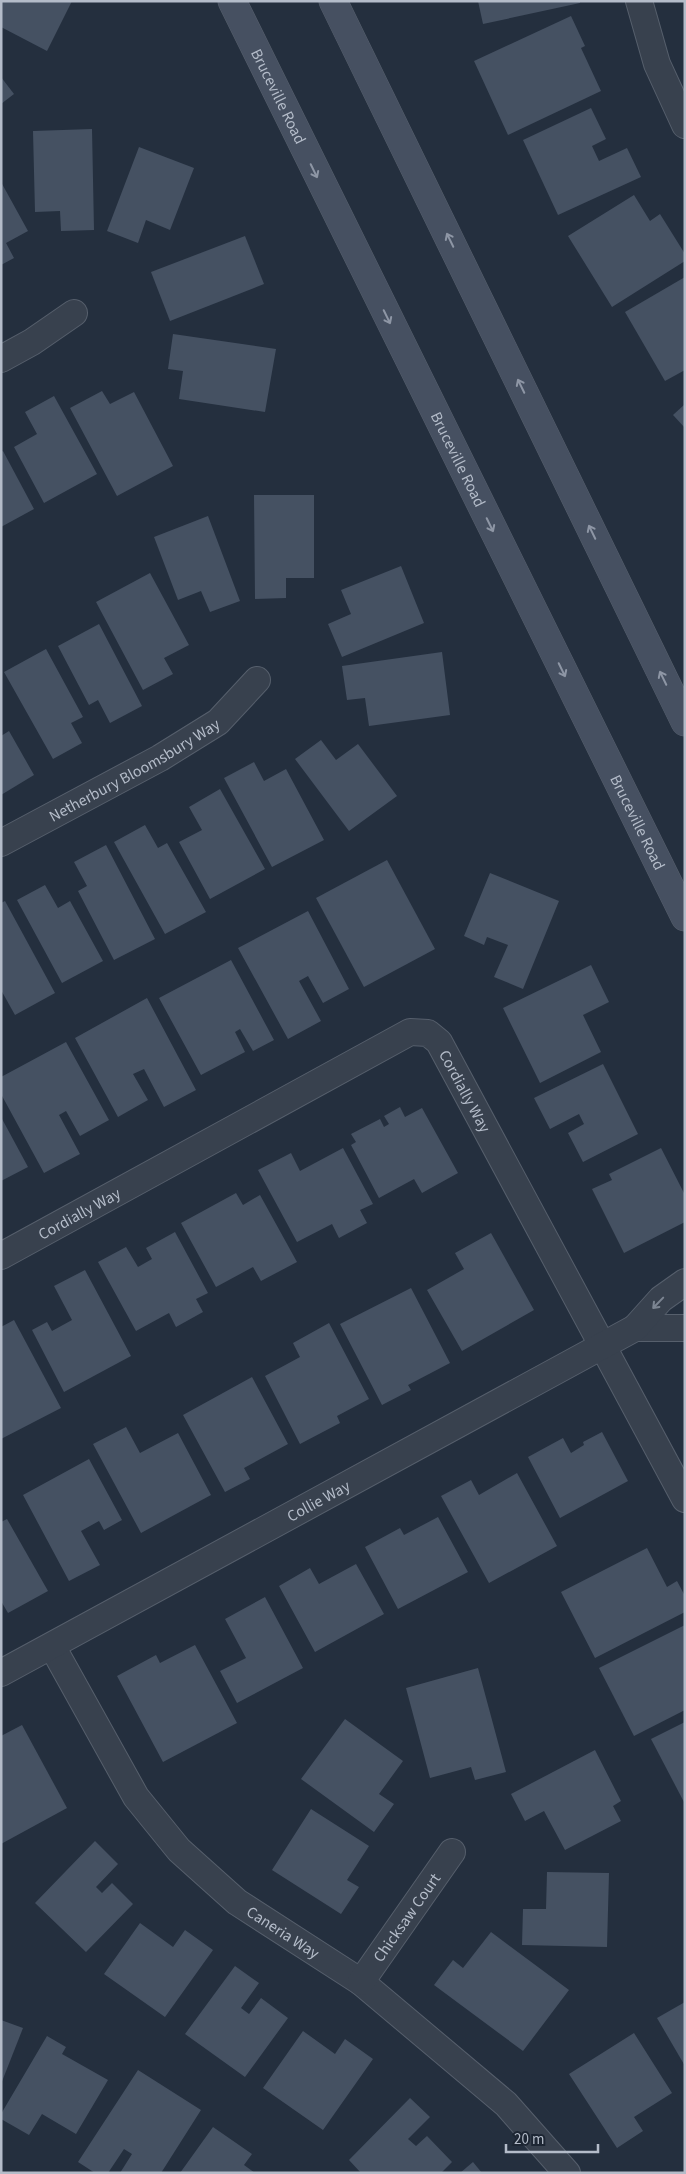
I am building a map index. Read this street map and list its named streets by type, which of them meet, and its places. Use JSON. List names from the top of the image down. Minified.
{"streets":{"main road":["Bruceville Road"],"street":["Netherbury Bloomsbury Way","Cordially Way","Collie Way","Chicksaw Court","Caneria Way"]},"crossings":[["Cordially Way","Collie Way"],["Collie Way","Caneria Way"],["Chicksaw Court","Caneria Way"]],"scale_bar":"20 m"}
